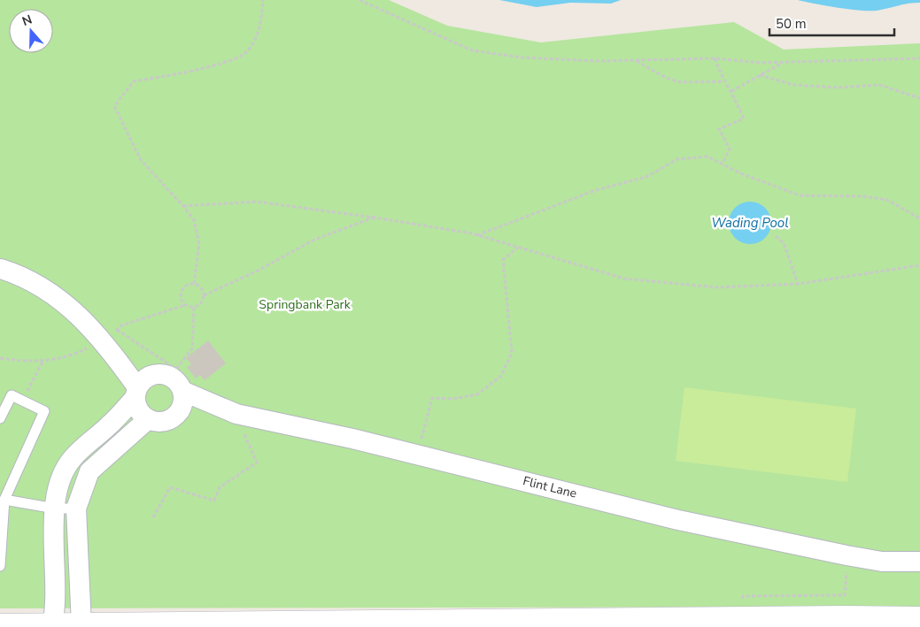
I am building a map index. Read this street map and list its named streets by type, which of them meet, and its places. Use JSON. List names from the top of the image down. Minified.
{"streets":{"street":["Flint Lane"]},"water":["Wading Pool"],"parks":["Springbank Park"],"scale_bar":"50 m","north":"top"}
